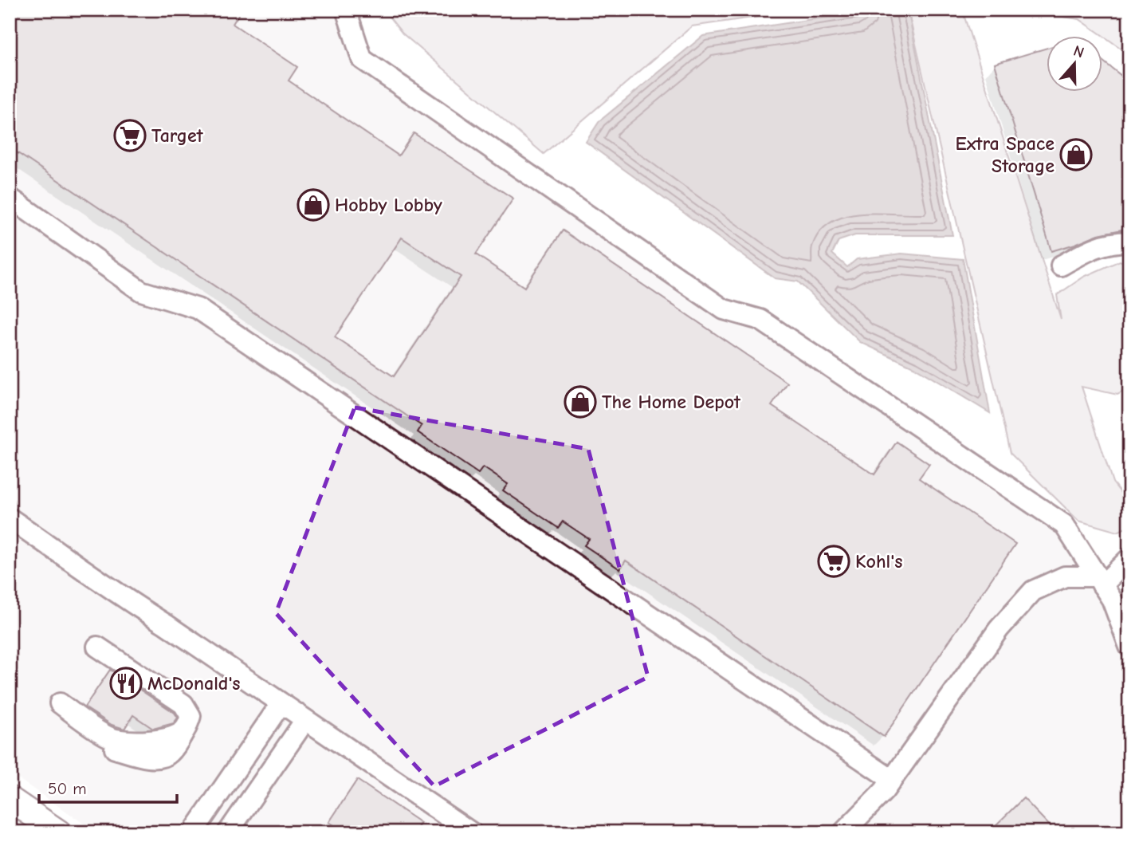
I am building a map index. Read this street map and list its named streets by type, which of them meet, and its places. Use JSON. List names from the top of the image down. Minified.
{"places":{"supermarket":["Target","Kohl's"],"shop":["Extra Space Storage","Hobby Lobby","The Home Depot"],"restaurant":["McDonald's"]},"scale_bar":"50 m","north":"top"}
